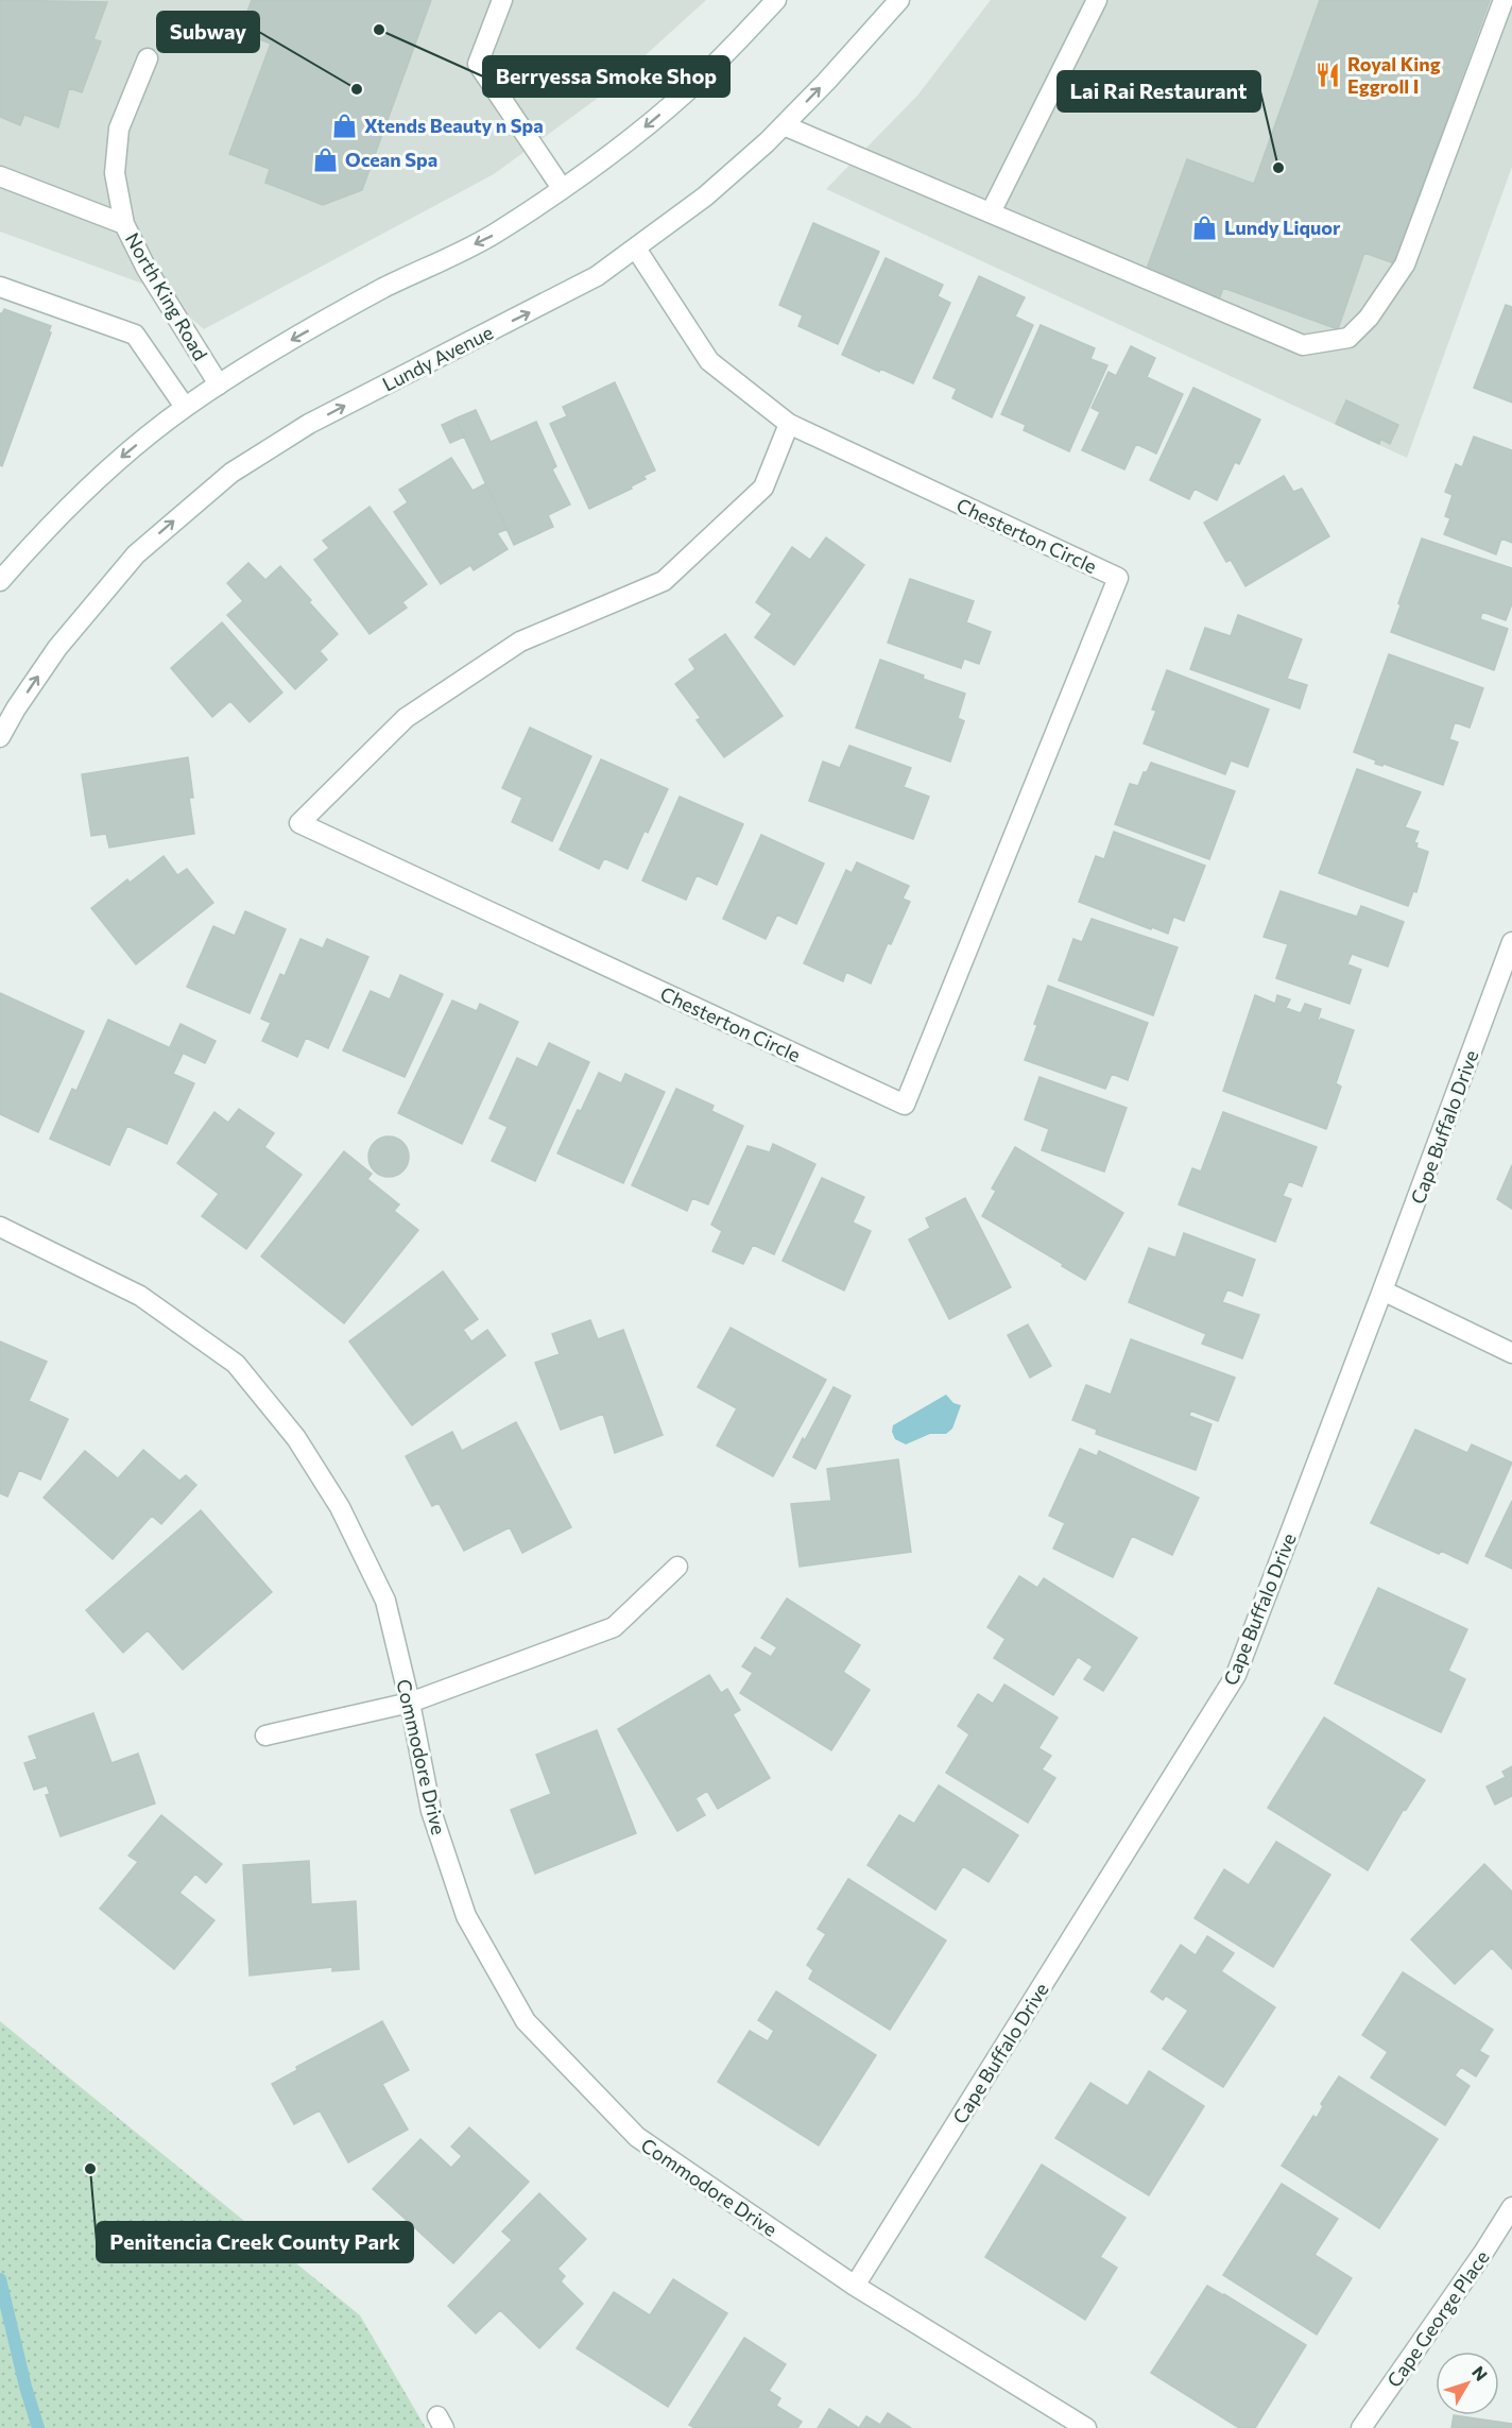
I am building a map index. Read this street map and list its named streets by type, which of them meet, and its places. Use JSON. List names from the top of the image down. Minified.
{"streets":{"street":["North King Road","Lundy Avenue","Chesterton Circle","Cape Buffalo Drive","Commodore Drive","Cape George Place"]},"crossings":[["Lundy Avenue","Chesterton Circle"],["Cape Buffalo Drive","Commodore Drive"]],"places":{"other":["Berryessa Smoke Shop","Subway","Lai Rai Restaurant","Penitencia Creek County Park"],"restaurant":["Royal King Eggroll I"],"shop":["Xtends Beauty n Spa","Ocean Spa","Lundy Liquor"]},"north":"top right"}
